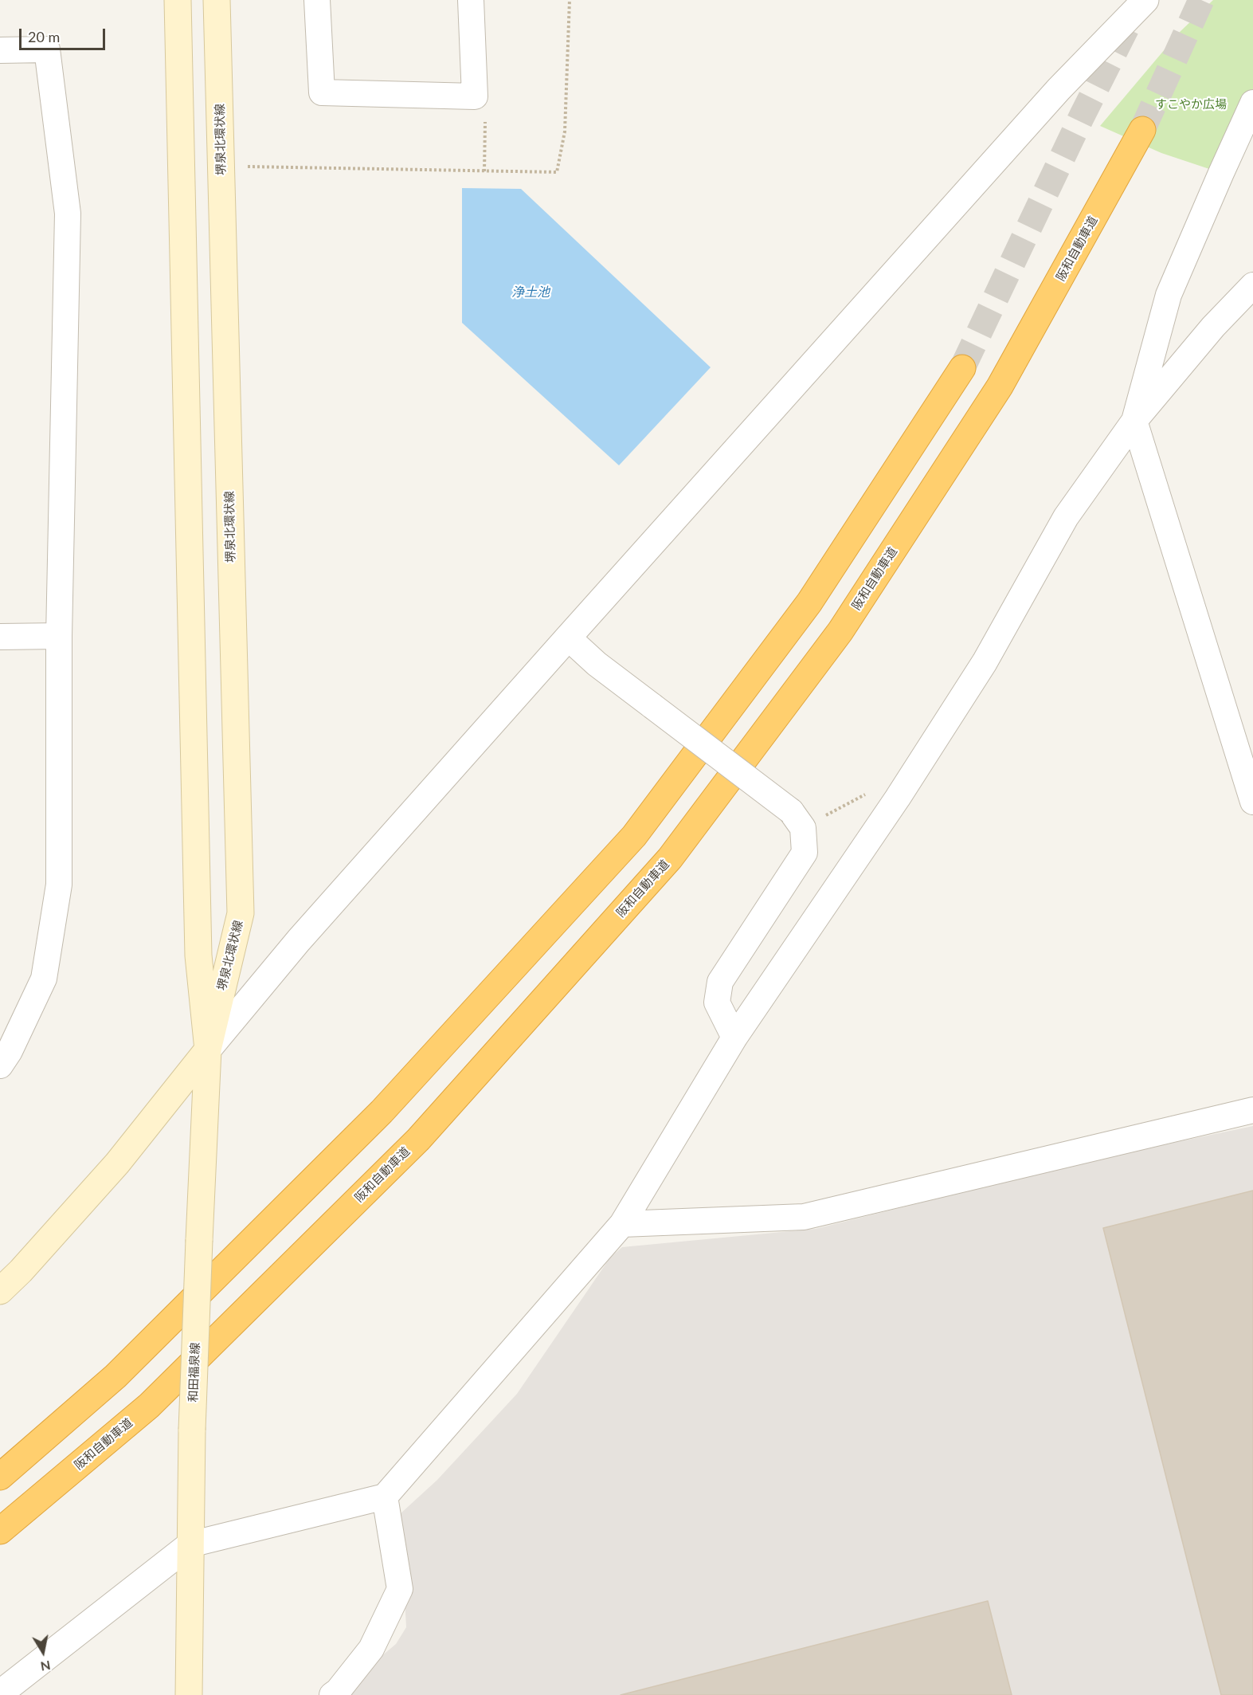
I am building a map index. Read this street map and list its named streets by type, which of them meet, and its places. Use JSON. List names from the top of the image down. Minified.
{"streets":{"highway":["阪和自動車道"],"main road":["堺泉北環状線","和田福泉線"]},"crossings":[["堺泉北環状線","和田福泉線"]],"water":["浄土池"],"parks":["すこやか広場"],"scale_bar":"20 m","north":"bottom"}
